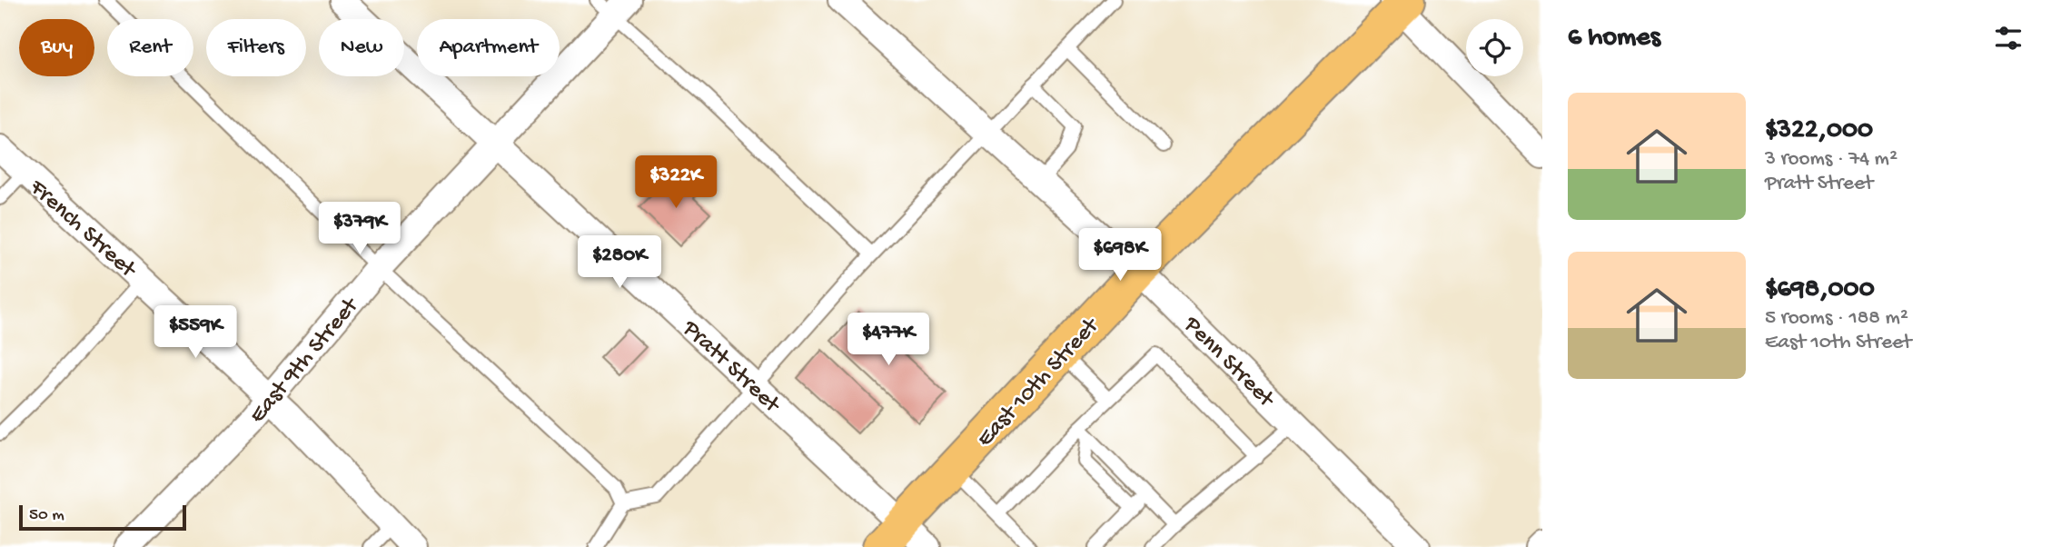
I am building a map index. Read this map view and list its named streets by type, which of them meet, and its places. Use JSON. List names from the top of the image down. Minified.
{"streets":{"main road":["East 10th Street"],"street":["French Street","East 9th Street","Penn Street","Pratt Street"]},"crossings":[["French Street","East 9th Street"],["East 9th Street","Pratt Street"],["Penn Street","East 10th Street"],["Pratt Street","East 10th Street"]],"scale_bar":"50 m","page":{"heading":"6 homes","chip":["Buy","Rent","Filters","New","Apartment"],"list":[{"name":"$322,000","note":"3 rooms · 74 m² · Pratt Street"},{"name":"$698,000","note":"5 rooms · 188 m² · East 10th Street"}],"price":["$322K","$379K","$698K","$280K","$559K","$477K"],"scale":"50 m"}}
